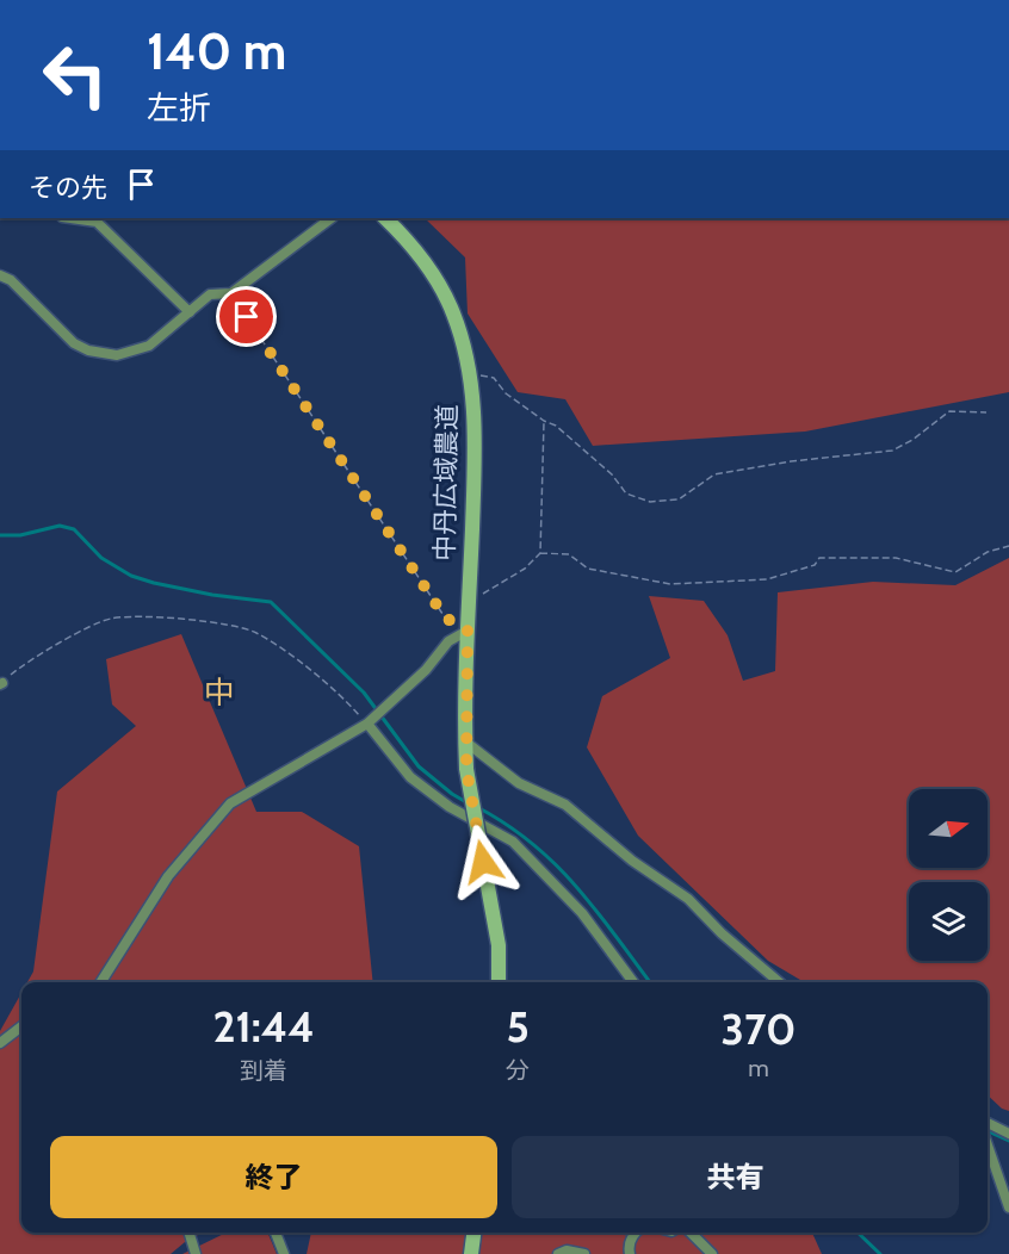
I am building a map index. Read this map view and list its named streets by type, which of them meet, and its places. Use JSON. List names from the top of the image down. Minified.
{"streets":{"street":["中丹広域農道"]},"districts":["中"],"north":"right","page":{"turn":["140 m","左折"],"then":"その先","eta":["21:44","到着","5","分","370","m"],"buttons":["終了","共有"]}}
